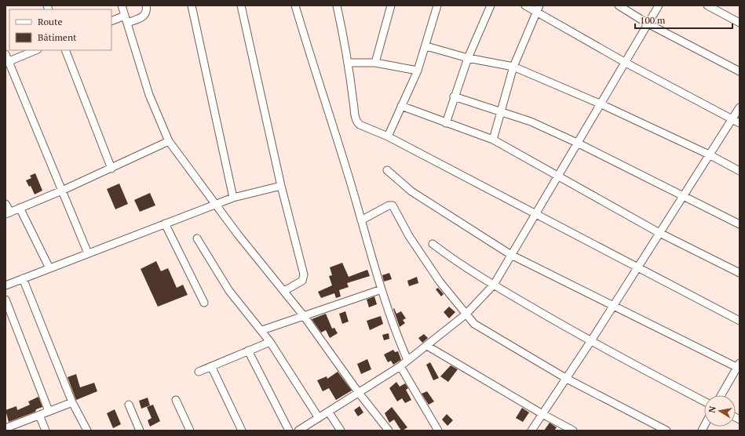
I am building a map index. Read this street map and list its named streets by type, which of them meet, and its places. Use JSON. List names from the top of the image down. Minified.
{"legend":["Route","Bâtiment"],"scale_bar":"100 m","north":"left"}
